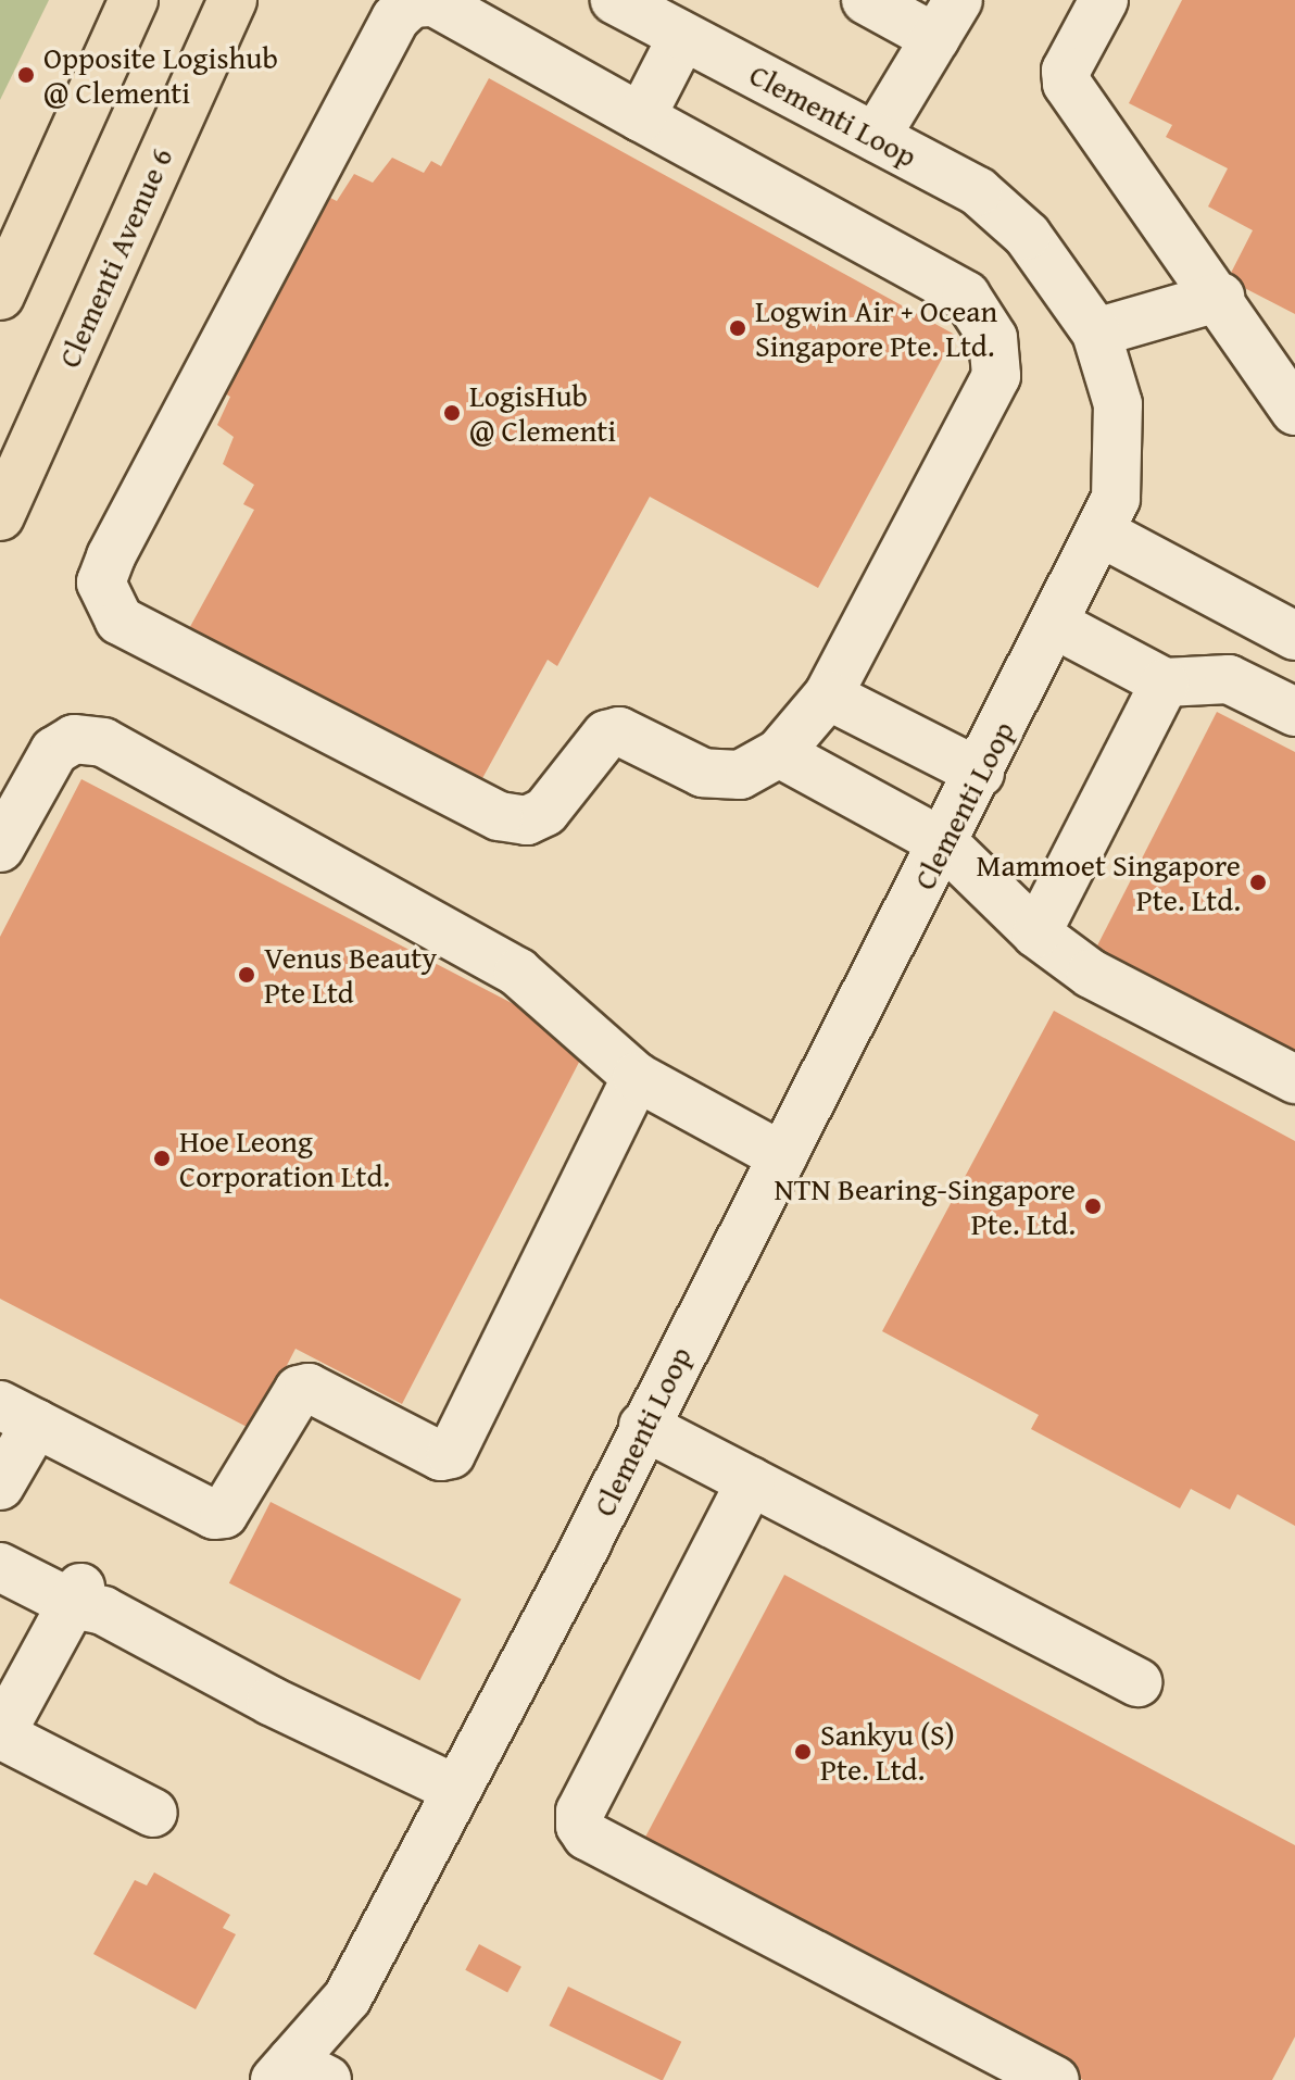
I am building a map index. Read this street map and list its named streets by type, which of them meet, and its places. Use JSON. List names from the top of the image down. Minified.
{"streets":{"main road":["Clementi Avenue 6"],"street":["Clementi Loop"]},"places":["Opposite Logishub @ Clementi","Logwin Air + Ocean Singapore Pte. Ltd.","LogisHub @ Clementi","Mammoet Singapore Pte. Ltd.","Venus Beauty Pte Ltd","Hoe Leong Corporation Ltd.","NTN Bearing-Singapore Pte. Ltd.","Sankyu (S) Pte. Ltd."]}
